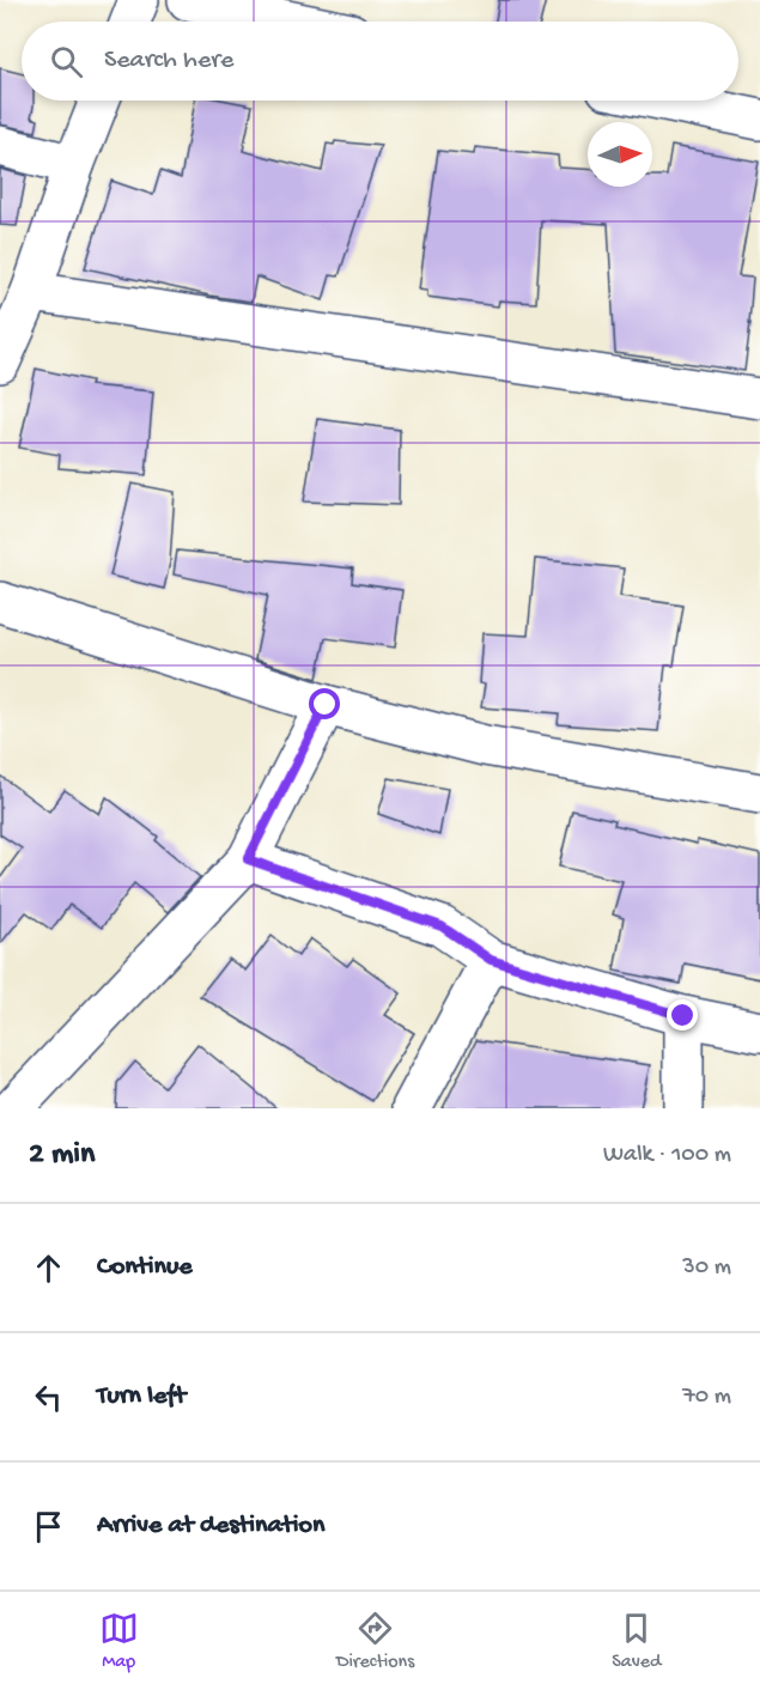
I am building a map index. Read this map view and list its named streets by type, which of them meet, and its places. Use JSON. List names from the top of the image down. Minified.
{"north":"right","page":{"search":"Search here","heading":["2 min","Walk · 100 m"],"list":[["Continue","30 m"],["Turn left","70 m"],"Arrive at destination"],"nav":["Map","Directions","Saved"]}}
